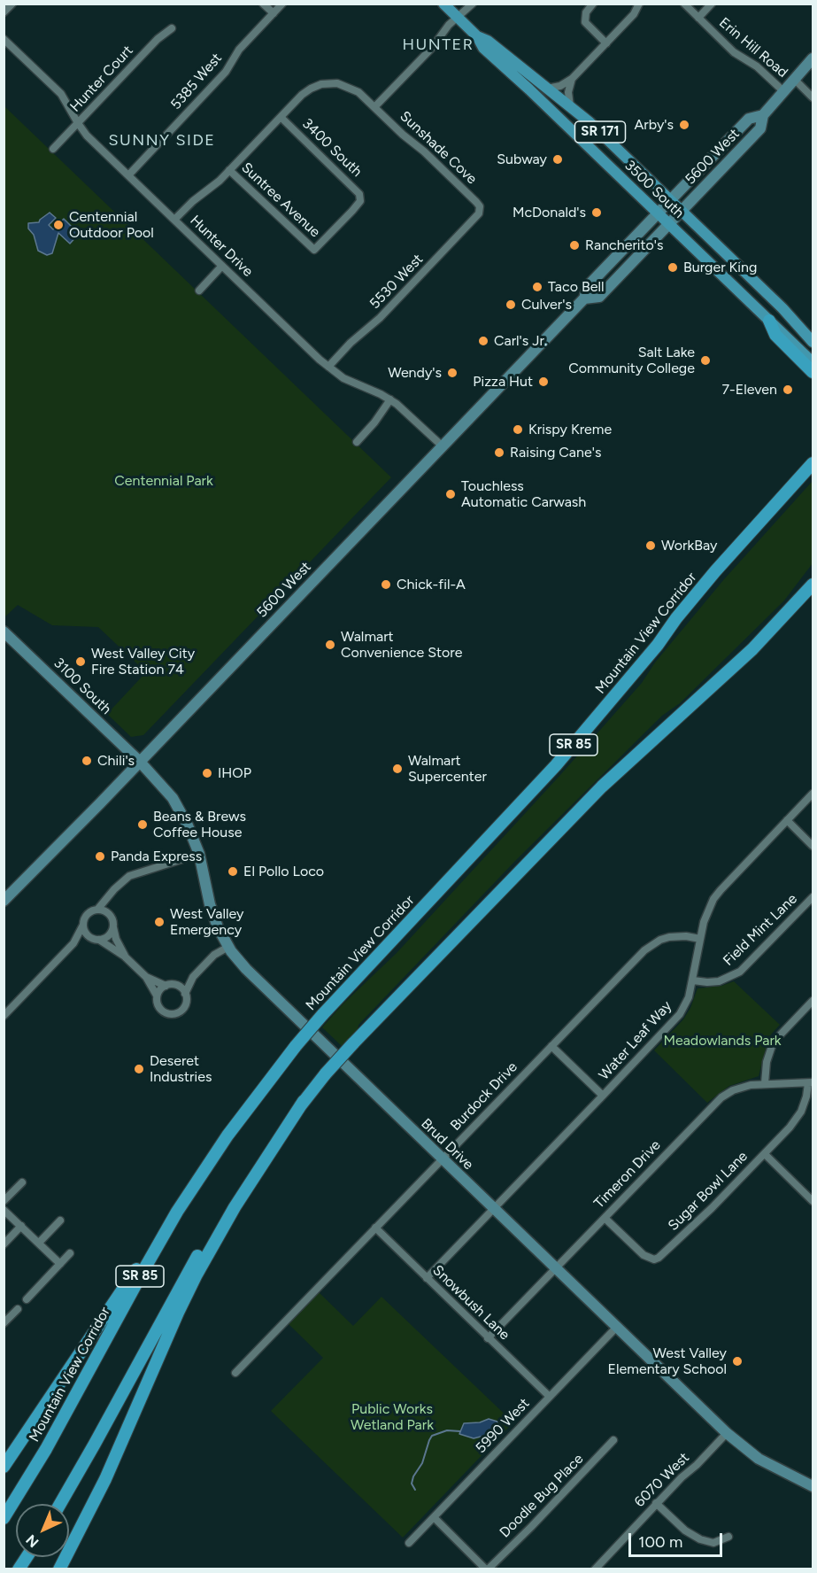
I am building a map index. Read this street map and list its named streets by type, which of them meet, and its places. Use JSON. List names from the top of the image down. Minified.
{"streets":{"highway":["Mountain View Corridor","SR 85"],"main road":["SR 171","5600 West","3500 South","3100 South","Brud Drive"],"street":["Erin Hill Road","Hunter Court","5385 West","3400 South","Sunshade Cove","Suntree Avenue","Hunter Drive","5530 West","Field Mint Lane","Water Leaf Way","Burdock Drive","Timeron Drive","Sugar Bowl Lane","Snowbush Lane","5990 West","6070 West","Doodle Bug Place"]},"crossings":[["Erin Hill Road","5600 West"],["Hunter Court","Hunter Drive"],["5385 West","Hunter Drive"],["3400 South","Sunshade Cove"],["3400 South","Suntree Avenue"],["Sunshade Cove","Suntree Avenue"],["Sunshade Cove","Hunter Drive"],["Sunshade Cove","5530 West"],["5600 West","3500 South"],["5600 West","Hunter Drive"],["5600 West","3100 South"],["5600 West","Brud Drive"],["Hunter Drive","5530 West"],["3100 South","Brud Drive"],["Field Mint Lane","Water Leaf Way"],["Water Leaf Way","Burdock Drive"],["Water Leaf Way","Brud Drive"],["Water Leaf Way","Snowbush Lane"],["Burdock Drive","Brud Drive"],["Burdock Drive","Snowbush Lane"],["Brud Drive","Timeron Drive"],["Brud Drive","5990 West"],["Brud Drive","6070 West"],["Timeron Drive","Sugar Bowl Lane"],["Timeron Drive","Snowbush Lane"],["Snowbush Lane","5990 West"]],"districts":["HUNTER","SUNNY SIDE"],"parks":["Centennial Park","Meadowlands Park","Public Works Wetland Park"],"places":["Arby's","Subway","McDonald's","Centennial Outdoor Pool","Rancherito's","Burger King","Taco Bell","Culver's","Carl's Jr.","Salt Lake Community College","Wendy's","Pizza Hut","7-Eleven","Krispy Kreme","Raising Cane's","Touchless Automatic Carwash","WorkBay","Chick-fil-A","Walmart Convenience Store","West Valley City Fire Station 74","Chili's","Walmart Supercenter","IHOP","Beans & Brews Coffee House","Panda Express","El Pollo Loco","West Valley Emergency","Deseret Industries","West Valley Elementary School"],"scale_bar":"100 m","north":"bottom left"}
